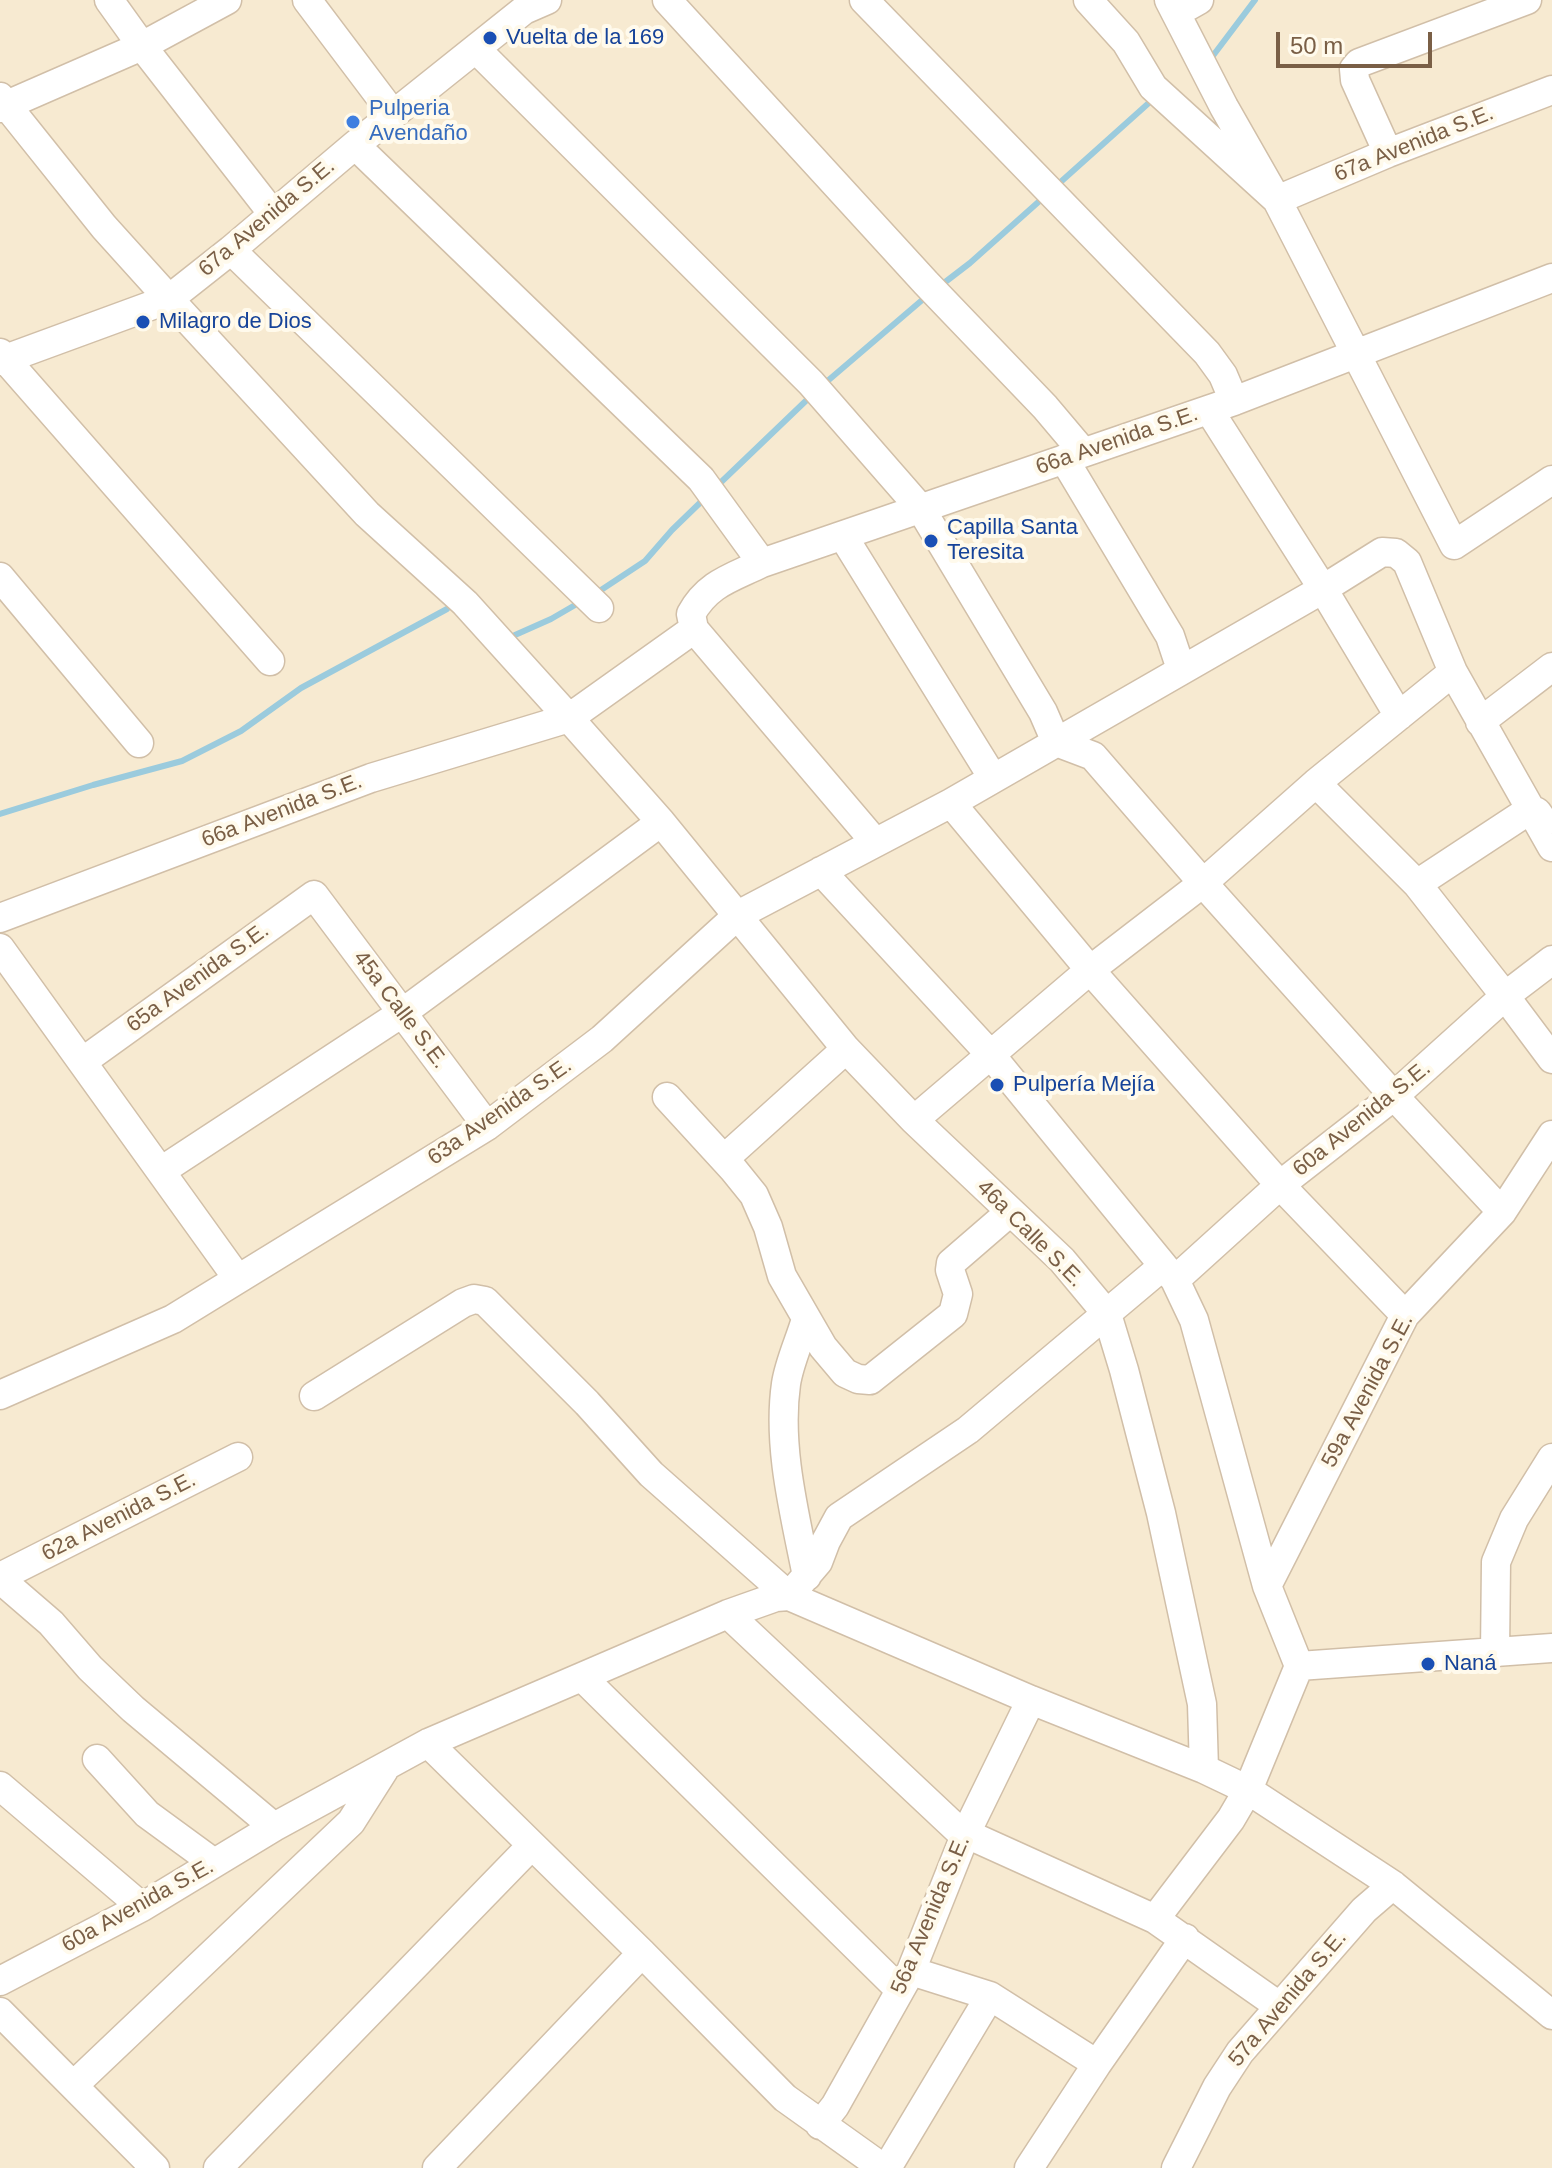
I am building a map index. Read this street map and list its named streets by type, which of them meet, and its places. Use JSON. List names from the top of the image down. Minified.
{"streets":{"street":["67a Avenida S.E.","66a Avenida S.E.","65a Avenida S.E.","45a Calle S.E.","63a Avenida S.E.","60a Avenida S.E.","46a Calle S.E.","59a Avenida S.E.","62a Avenida S.E.","56a Avenida S.E.","57a Avenida S.E."]},"crossings":[["67a Avenida S.E.","46a Calle S.E."],["66a Avenida S.E.","46a Calle S.E."],["65a Avenida S.E.","45a Calle S.E."],["45a Calle S.E.","63a Avenida S.E."],["63a Avenida S.E.","46a Calle S.E."],["60a Avenida S.E.","46a Calle S.E."]],"places":["Vuelta de la 169","Pulperia Avendaño","Milagro de Dios","Capilla Santa Teresita","Pulpería Mejía","Naná"],"scale_bar":"50 m"}
